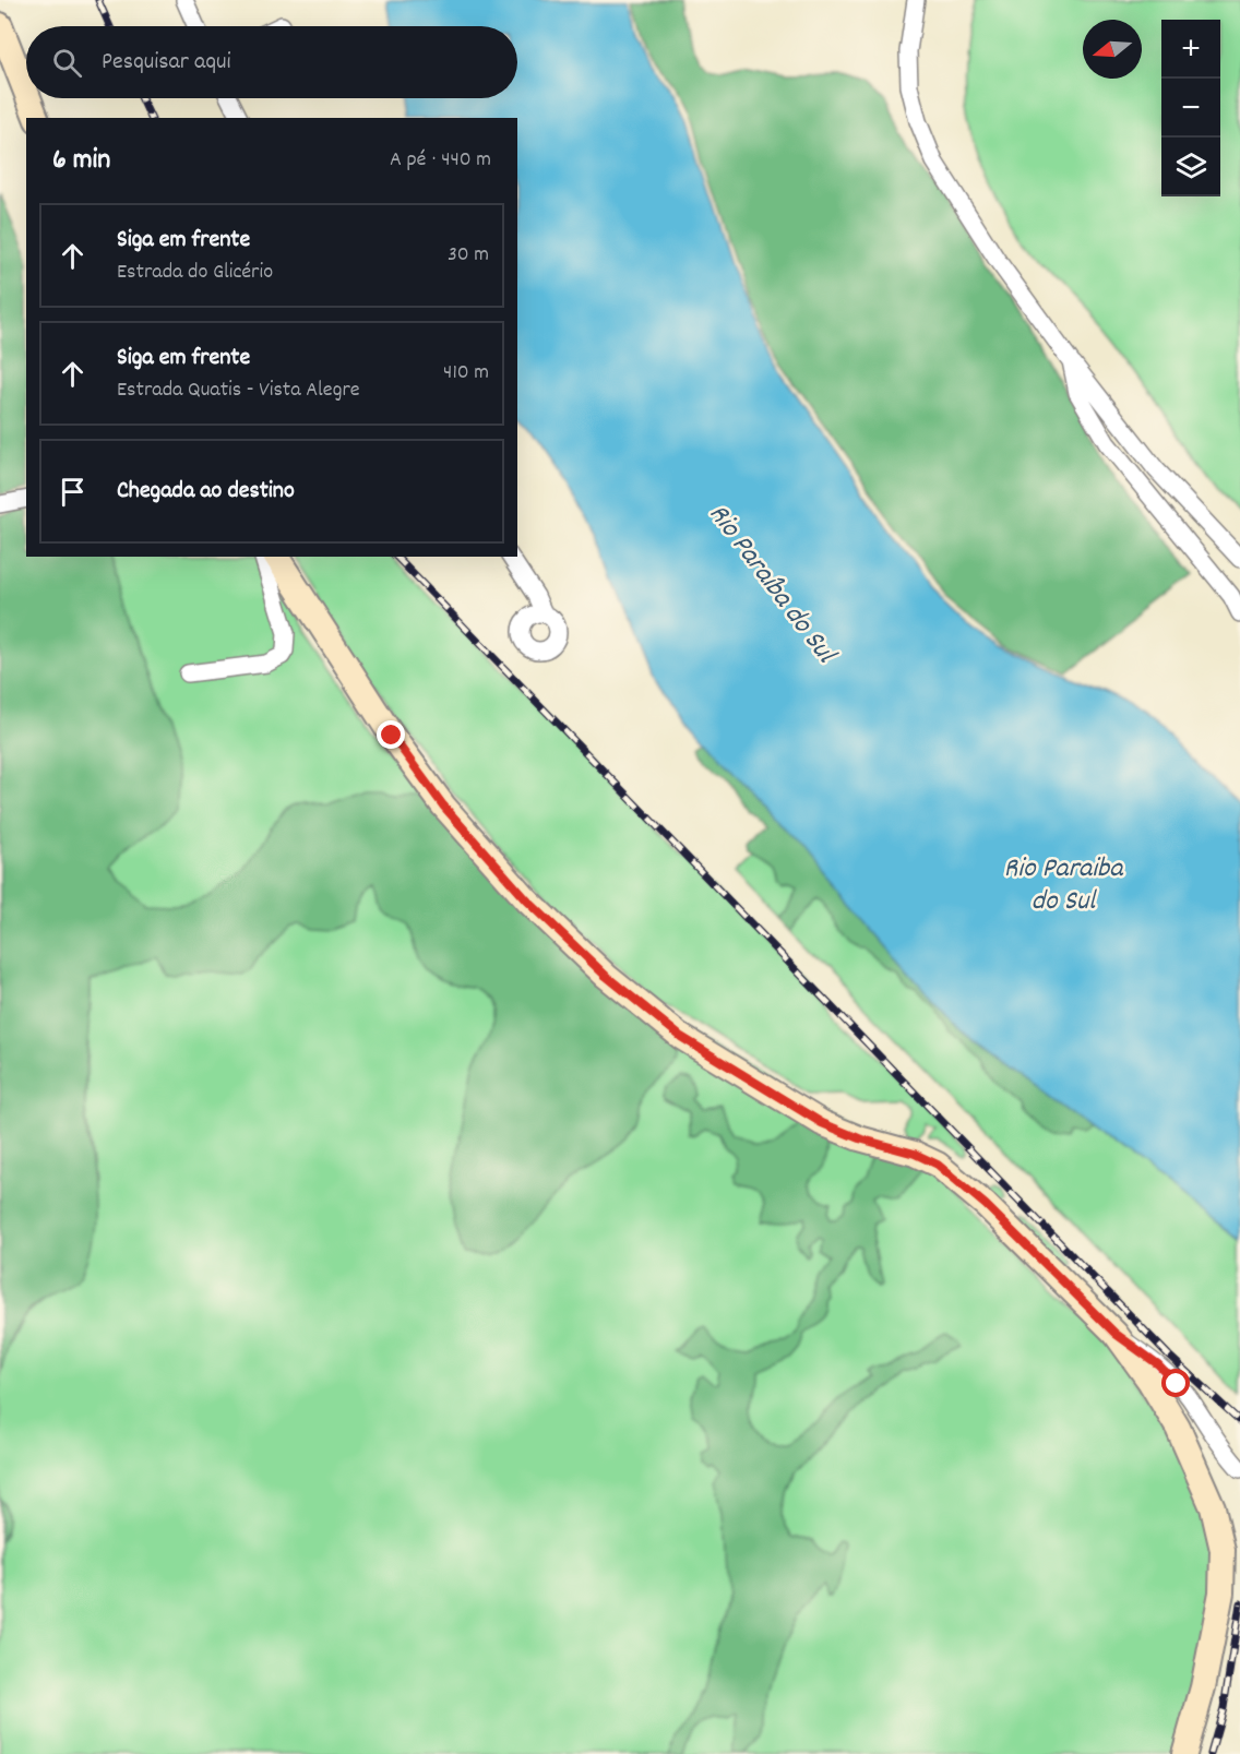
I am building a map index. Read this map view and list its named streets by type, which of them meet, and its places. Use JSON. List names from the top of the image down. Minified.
{"water":["Rio Paraíba do Sul","Rio Paraiba do Sul"],"north":"left","page":{"map_buttons":["+","−"],"search":"Pesquisar aqui","heading":["6 min","A pé · 440 m"],"list":[["Siga em frente","Estrada do Glicério","30 m"],["Siga em frente","Estrada Quatis - Vista Alegre","410 m"],"Chegada ao destino"]}}
